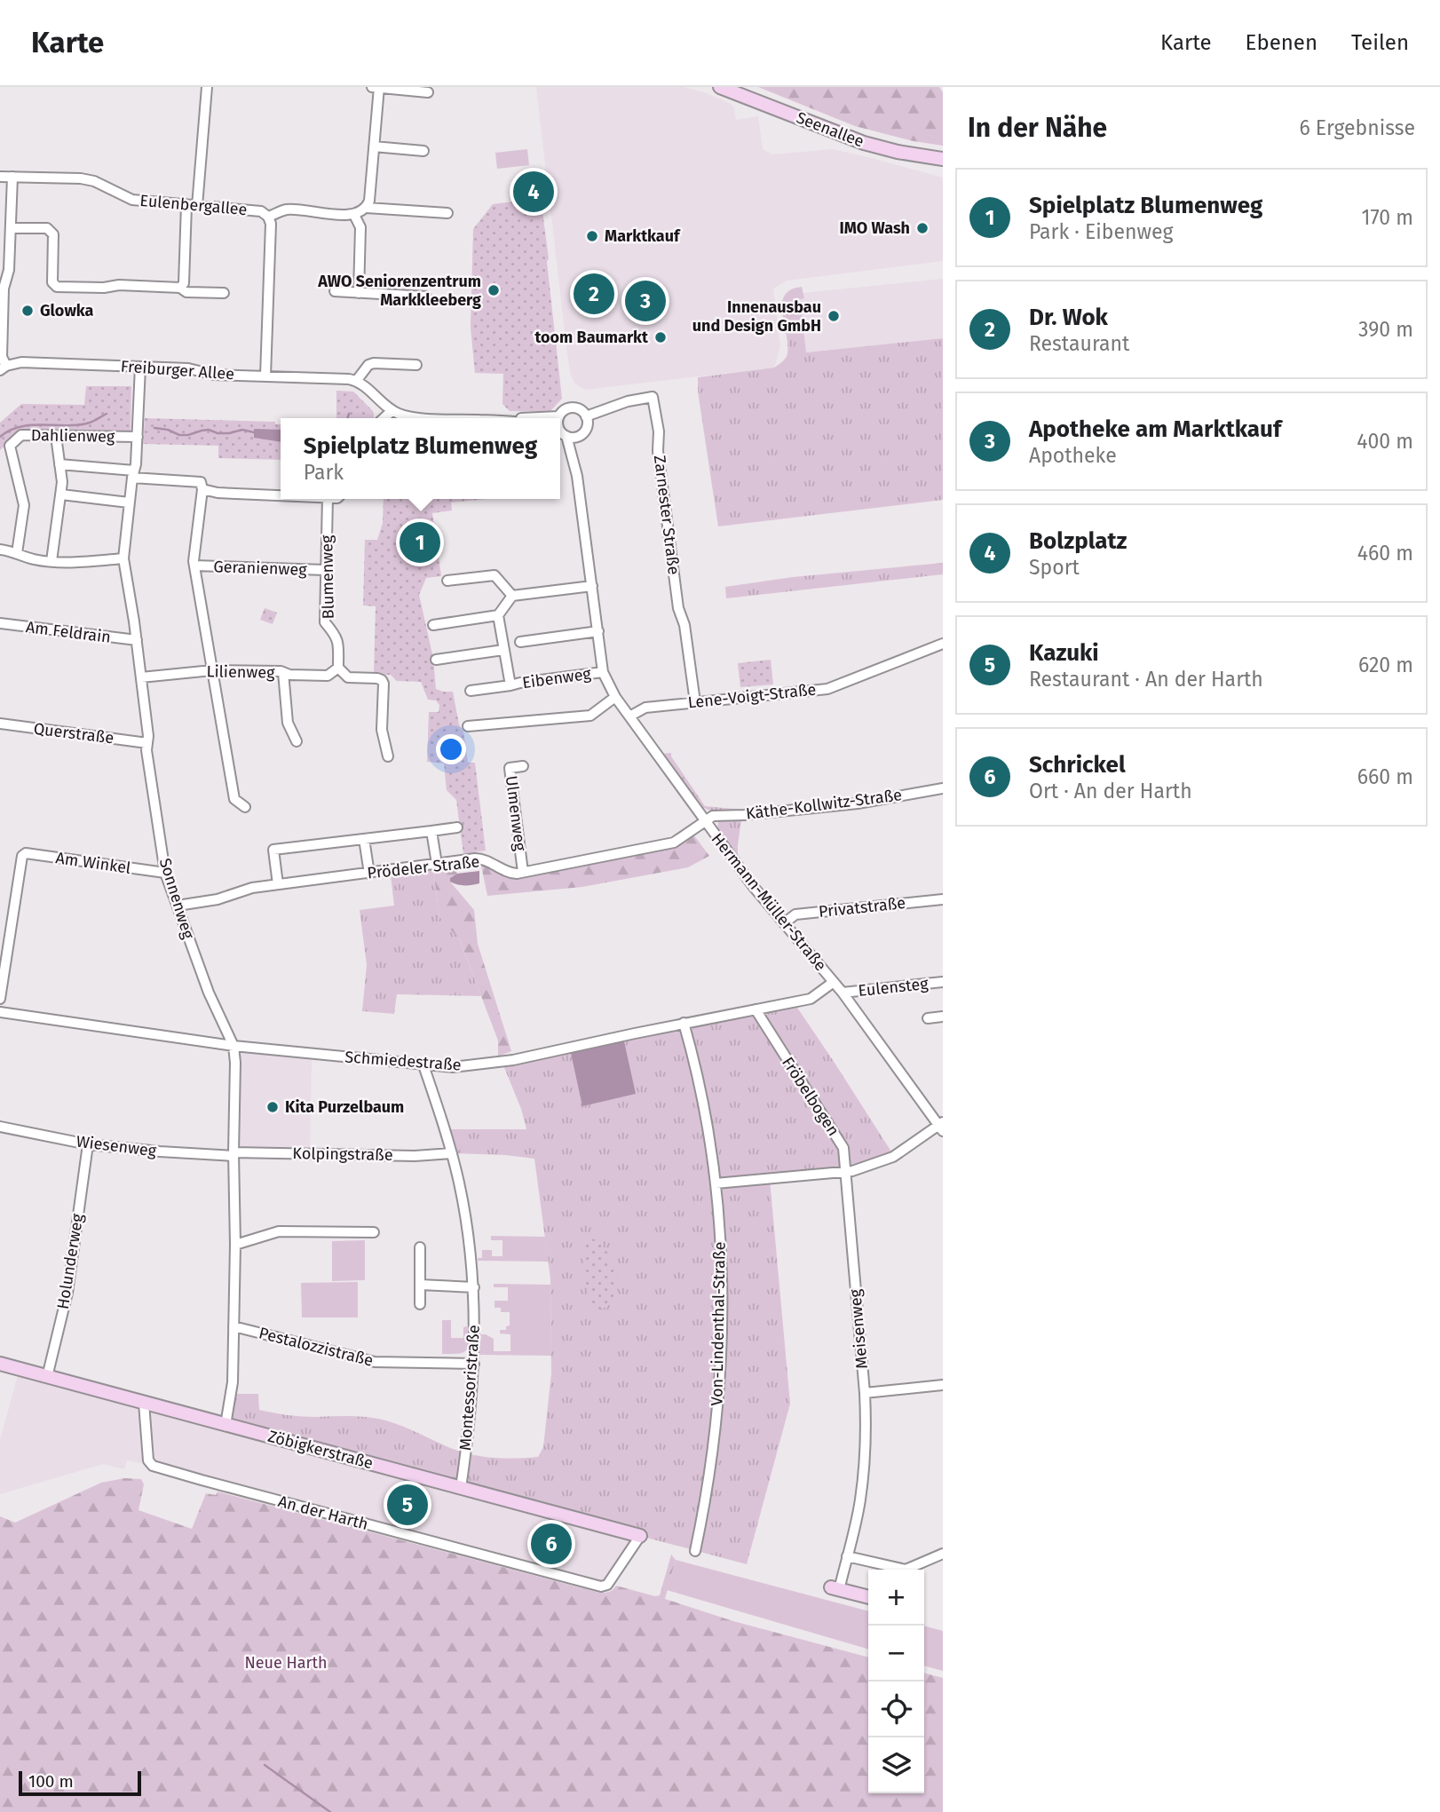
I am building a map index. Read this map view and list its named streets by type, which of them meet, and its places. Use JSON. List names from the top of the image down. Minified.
{"streets":{"main road":["Seenallee","Zöbigkerstraße"],"street":["Eulenbergallee","Freiburger Allee","Dahlienweg","Zarnester Straße","Geranienweg","Blumenweg","Am Feldrain","Lilienweg","Eibenweg","Lene-Voigt-Straße","Querstraße","Käthe-Kollwitz-Straße","Ulmenweg","Am Winkel","Prödeler Straße","Sonnenweg","Hermann-Müller-Straße","Privatstraße","Eulensteg","Schmiedestraße","Fröbelbogen","Wiesenweg","Kolpingstraße","Holunderweg","Von-Lindenthal-Straße","Meisenweg","Pestalozzistraße","Montessoristraße","An der Harth"]},"crossings":[["Eulenbergallee","Freiburger Allee"],["Freiburger Allee","Sonnenweg"],["Dahlienweg","Sonnenweg"],["Zarnester Straße","Lene-Voigt-Straße"],["Geranienweg","Blumenweg"],["Blumenweg","Lilienweg"],["Am Feldrain","Sonnenweg"],["Lilienweg","Sonnenweg"],["Eibenweg","Hermann-Müller-Straße"],["Lene-Voigt-Straße","Hermann-Müller-Straße"],["Querstraße","Sonnenweg"],["Käthe-Kollwitz-Straße","Prödeler Straße"],["Käthe-Kollwitz-Straße","Hermann-Müller-Straße"],["Ulmenweg","Prödeler Straße"],["Am Winkel","Sonnenweg"],["Prödeler Straße","Sonnenweg"],["Prödeler Straße","Hermann-Müller-Straße"],["Sonnenweg","Schmiedestraße"],["Sonnenweg","Wiesenweg"],["Sonnenweg","Kolpingstraße"],["Sonnenweg","Pestalozzistraße"],["Sonnenweg","Zöbigkerstraße"],["Hermann-Müller-Straße","Privatstraße"],["Hermann-Müller-Straße","Eulensteg"],["Hermann-Müller-Straße","Schmiedestraße"],["Schmiedestraße","Fröbelbogen"],["Schmiedestraße","Von-Lindenthal-Straße"],["Schmiedestraße","Montessoristraße"],["Fröbelbogen","Meisenweg"],["Wiesenweg","Kolpingstraße"],["Wiesenweg","Holunderweg"],["Kolpingstraße","Montessoristraße"],["Holunderweg","Zöbigkerstraße"],["Pestalozzistraße","Montessoristraße"],["Montessoristraße","Zöbigkerstraße"],["Zöbigkerstraße","An der Harth"]],"parks":["Neue Harth"],"places":["IMO Wash","Marktkauf","AWO Seniorenzentrum Markkleeberg","Glowka","Innenausbau und Design GmbH","toom Baumarkt","Kita Purzelbaum"],"scale_bar":"100 m","page":{"header":"Karte","nav":["Karte","Ebenen","Teilen"],"heading":["In der Nähe","6 Ergebnisse"],"pins":["4","2","3","1","5","6"],"list":[{"mark":"1","name":"Spielplatz Blumenweg","note":"Park · Eibenweg","value":"170 m"},{"mark":"2","name":"Dr. Wok","note":"Restaurant","value":"390 m"},{"mark":"3","name":"Apotheke am Marktkauf","note":"Apotheke","value":"400 m"},{"mark":"4","name":"Bolzplatz","note":"Sport","value":"460 m"},{"mark":"5","name":"Kazuki","note":"Restaurant · An der Harth","value":"620 m"},{"mark":"6","name":"Schrickel","note":"Ort · An der Harth","value":"660 m"}],"popup":["Spielplatz Blumenweg","Park"],"map_buttons":["+","−"],"scale":"100 m"}}
